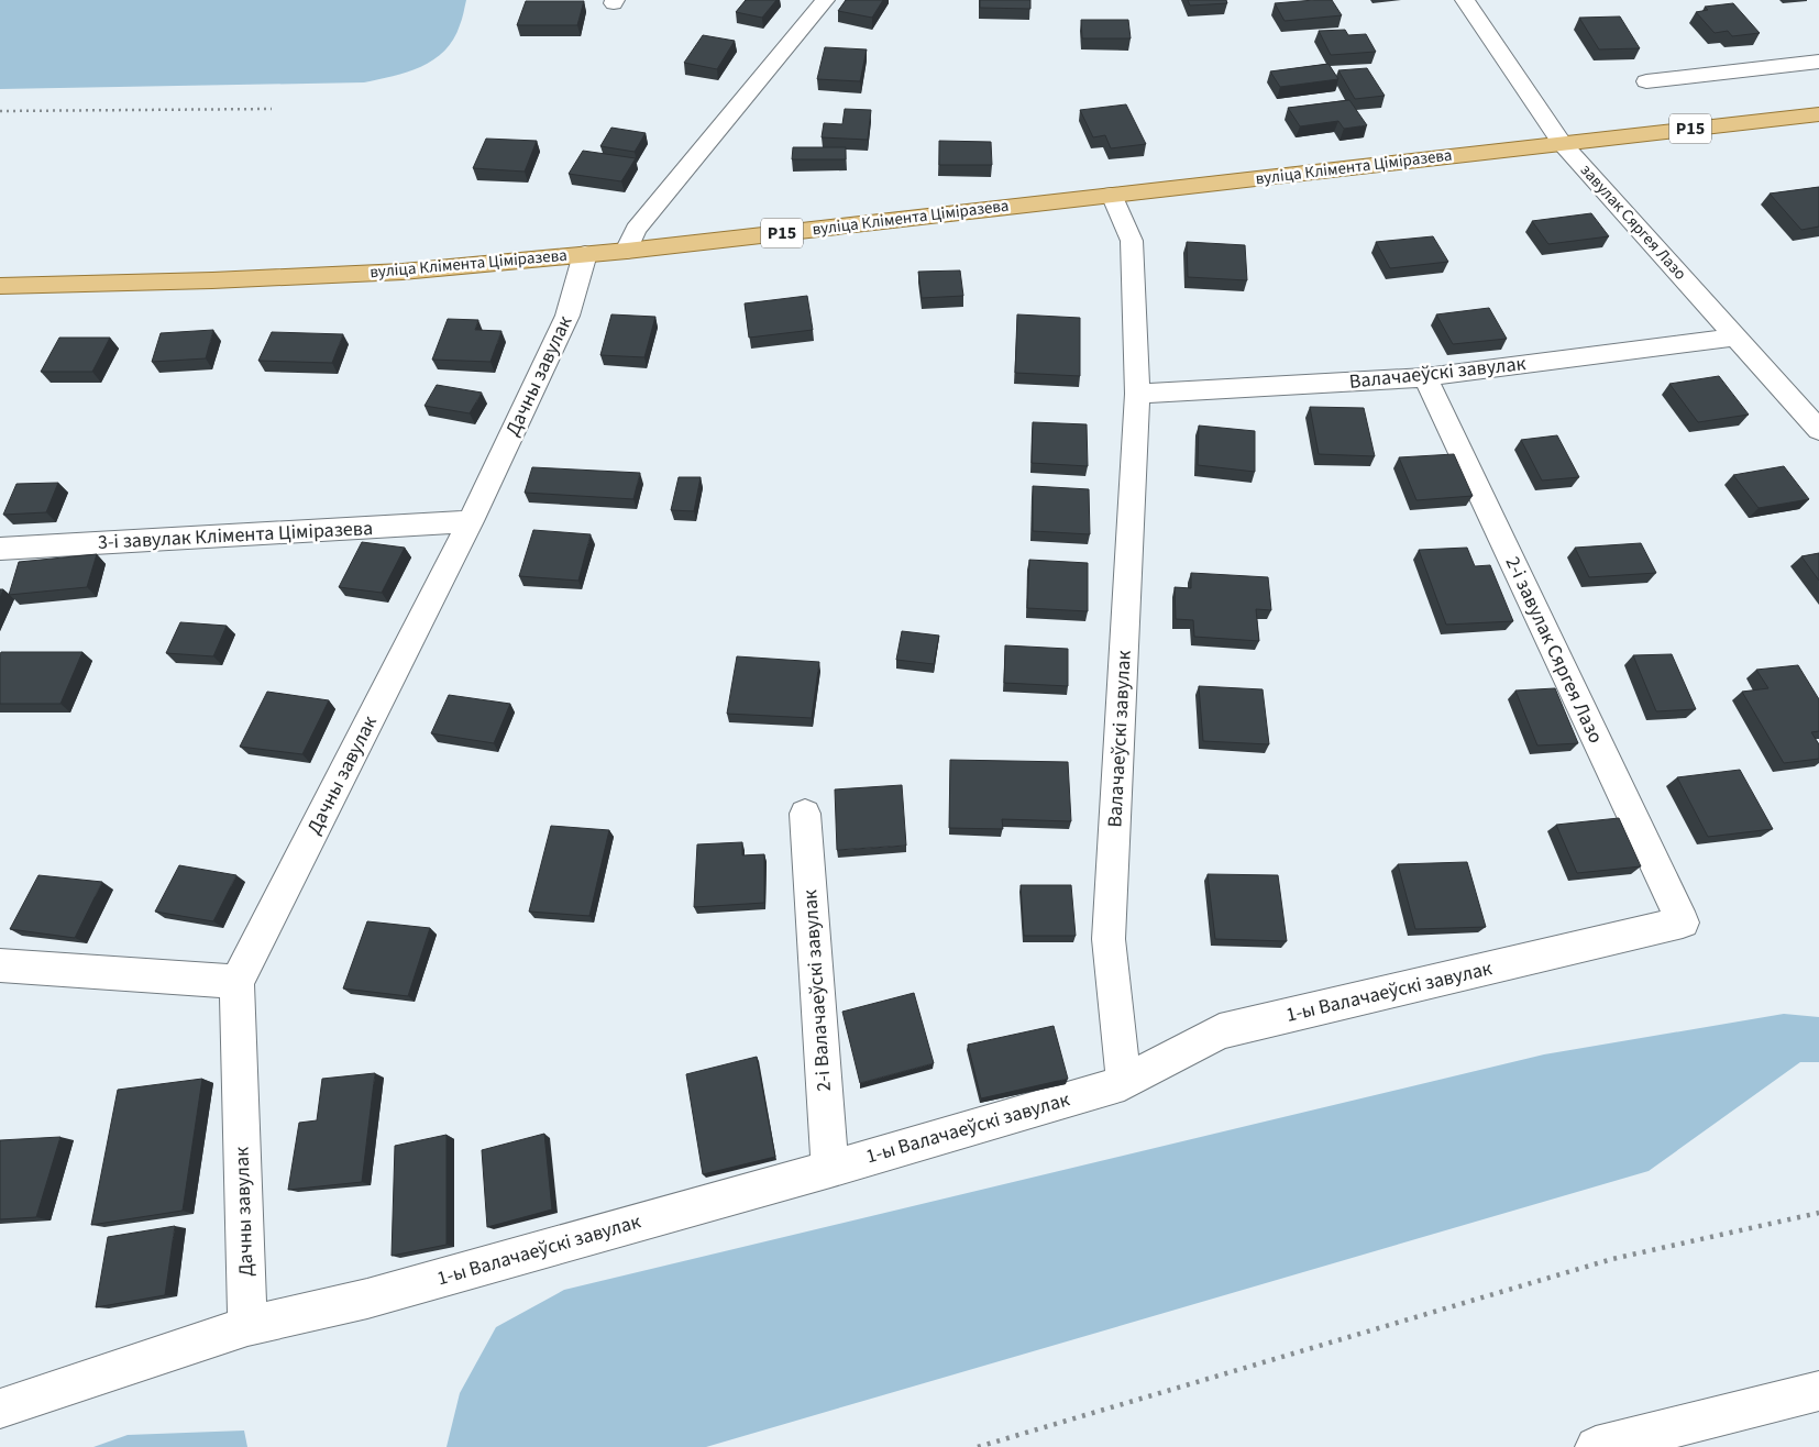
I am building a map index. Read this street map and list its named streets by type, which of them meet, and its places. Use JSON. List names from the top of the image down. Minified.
{"streets":{"main road":["Р15","вуліца Клімента Ціміразева"],"street":["завулак Сяргея Лазо","Валачаеўскі завулак","Дачны завулак","3-і завулак Клімента Ціміразева","2-і завулак Сяргея Лазо","2-і Валачаеўскі завулак","1-ы Валачаеўскі завулак"]},"crossings":[["вуліца Клімента Ціміразева","завулак Сяргея Лазо"],["вуліца Клімента Ціміразева","Валачаеўскі завулак"],["вуліца Клімента Ціміразева","Дачны завулак"],["завулак Сяргея Лазо","Валачаеўскі завулак"],["Валачаеўскі завулак","2-і завулак Сяргея Лазо"],["Валачаеўскі завулак","1-ы Валачаеўскі завулак"],["Дачны завулак","3-і завулак Клімента Ціміразева"],["Дачны завулак","1-ы Валачаеўскі завулак"],["2-і завулак Сяргея Лазо","1-ы Валачаеўскі завулак"],["2-і Валачаеўскі завулак","1-ы Валачаеўскі завулак"]]}
